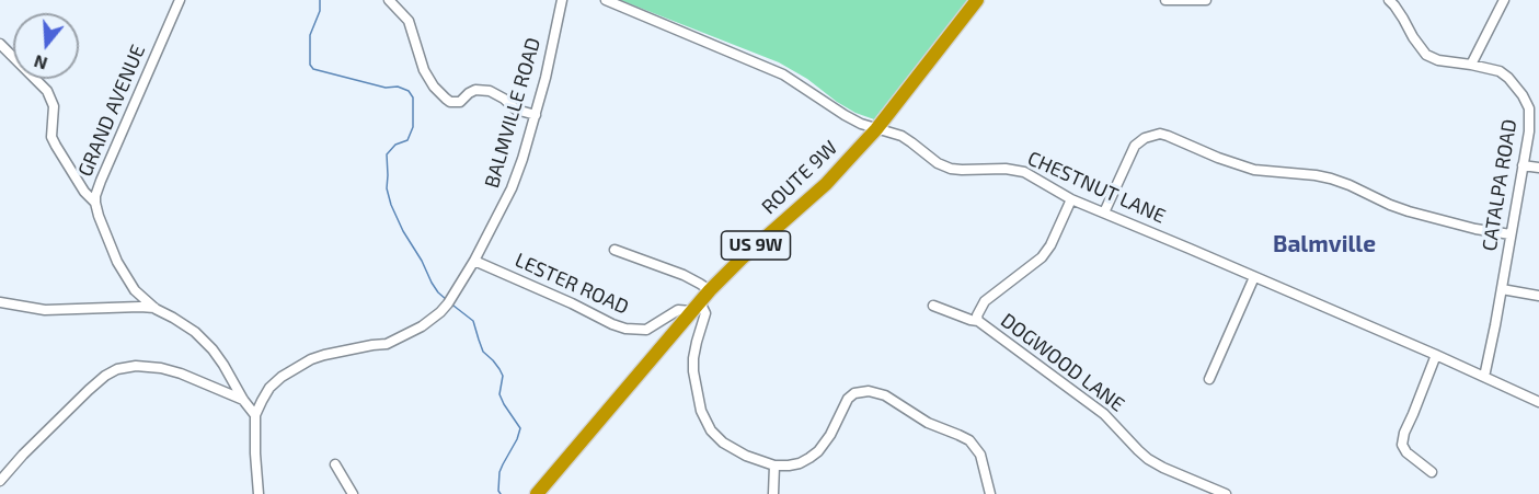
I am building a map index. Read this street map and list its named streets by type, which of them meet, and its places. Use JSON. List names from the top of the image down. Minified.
{"streets":{"highway":["ROUTE 9W","US 9W"],"street":["GRAND AVENUE","BALMVILLE ROAD","CATALPA ROAD","CHESTNUT LANE","LESTER ROAD","DOGWOOD LANE"]},"crossings":[["GRAND AVENUE","BALMVILLE ROAD"],["BALMVILLE ROAD","LESTER ROAD"],["ROUTE 9W","CHESTNUT LANE"],["ROUTE 9W","LESTER ROAD"],["CATALPA ROAD","CHESTNUT LANE"],["CHESTNUT LANE","DOGWOOD LANE"]],"districts":["Balmville"],"north":"bottom"}
